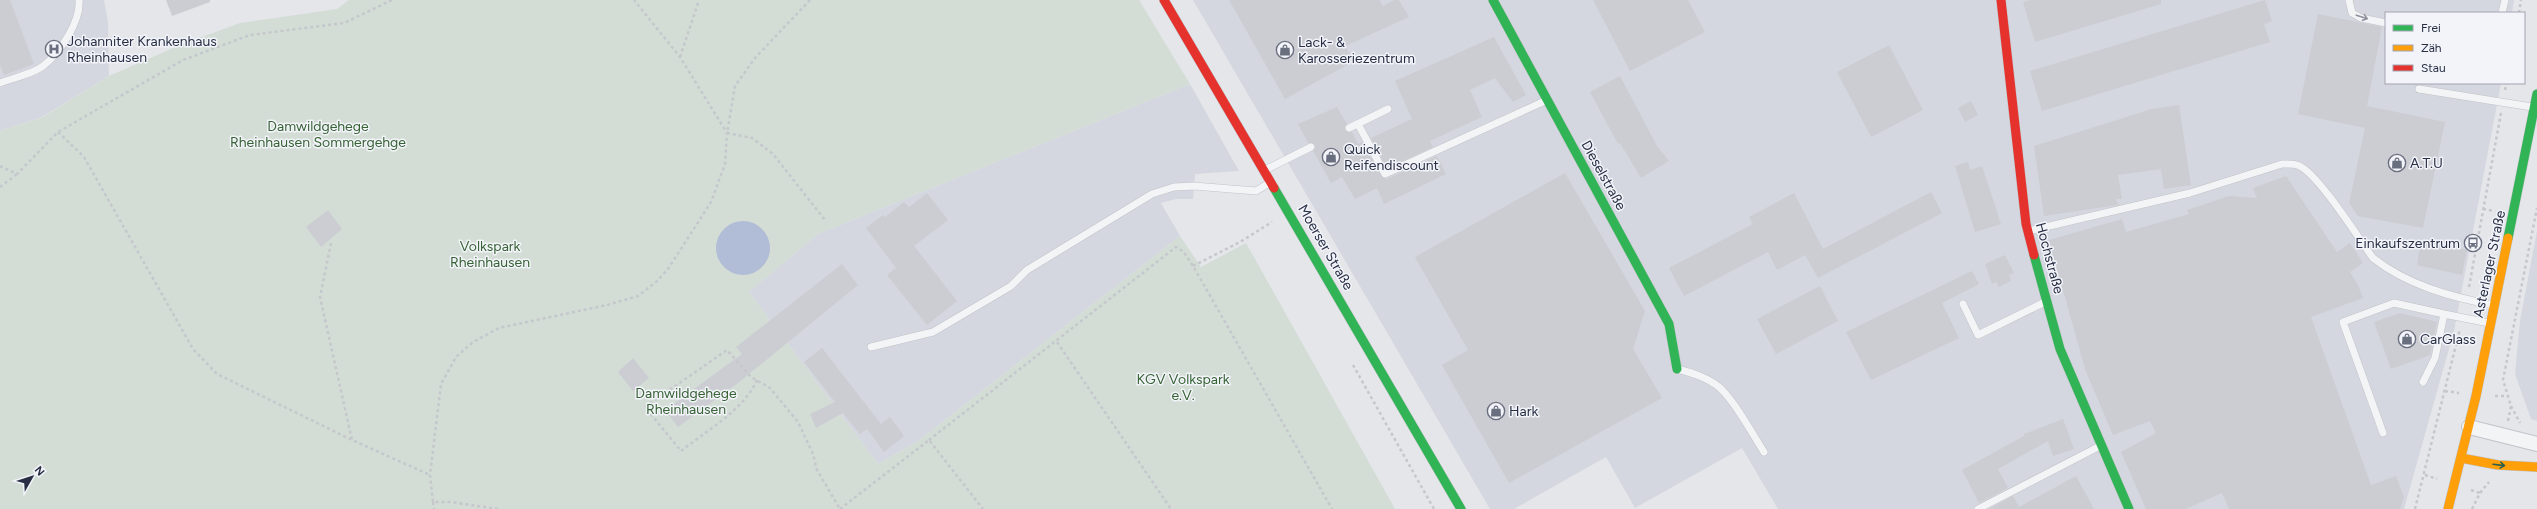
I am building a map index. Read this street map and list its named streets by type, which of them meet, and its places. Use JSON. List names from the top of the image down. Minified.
{"streets":{"street":["Dieselstraße","Moerser Straße","Hochstraße","Asterlager Straße"]},"parks":["Damwildgehege Rheinhausen Sommergehge","Volkspark Rheinhausen","KGV Volkspark e.V.","Damwildgehege Rheinhausen"],"places":{"hospital":["Johanniter Krankenhaus Rheinhausen"],"shop":["Lack- & Karosseriezentrum","Quick Reifendiscount","A.T.U","CarGlass","Hark"],"bus stop":["Einkaufszentrum"]},"legend":["Frei","Zäh","Stau"],"north":"top right"}
